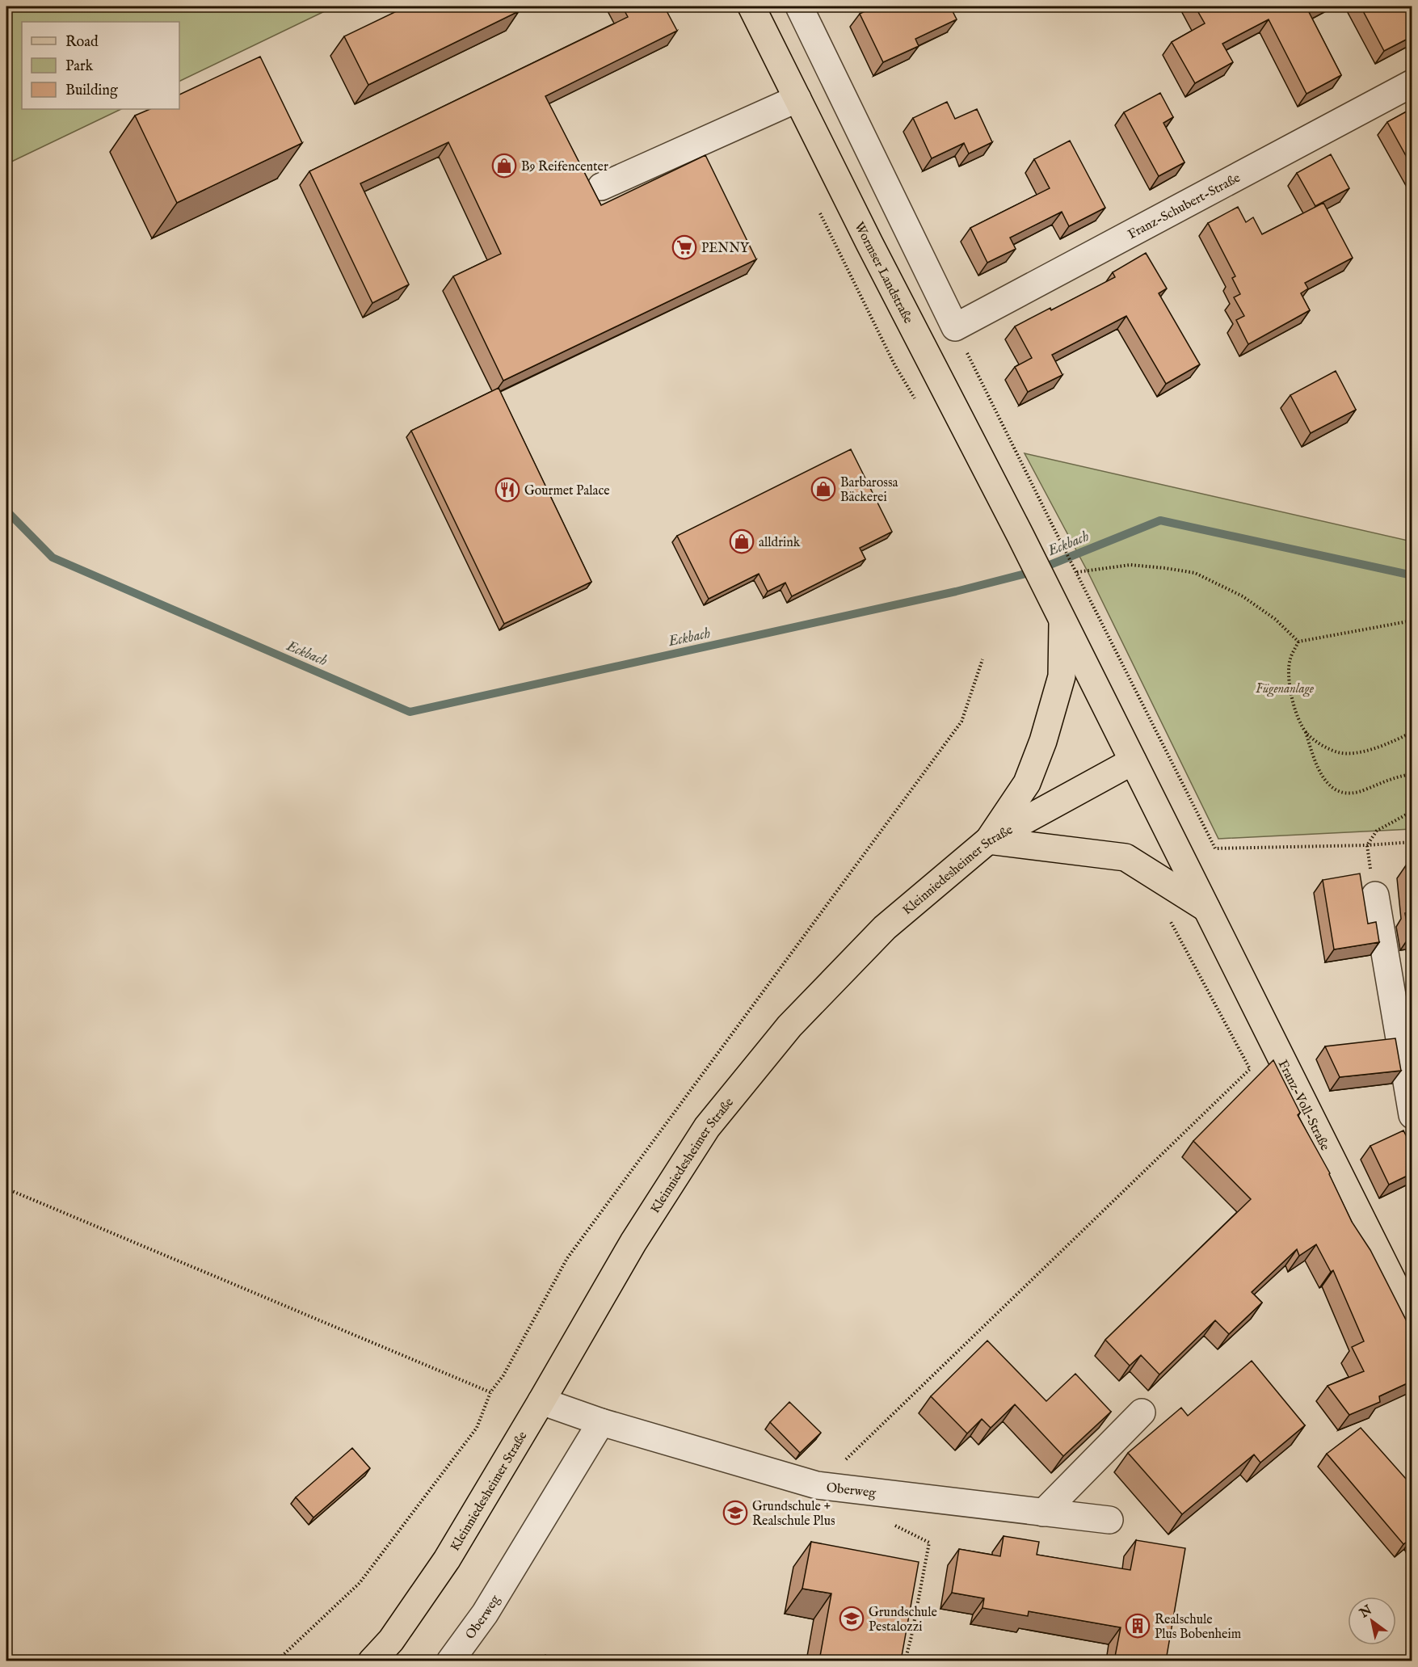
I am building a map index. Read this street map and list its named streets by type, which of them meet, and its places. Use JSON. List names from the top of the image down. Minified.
{"streets":{"main road":["Wormser Landstraße","Kleinniedesheimer Straße","Franz-Voll-Straße"],"street":["Franz-Schubert-Straße","Oberweg"]},"crossings":[["Wormser Landstraße","Kleinniedesheimer Straße"],["Wormser Landstraße","Franz-Voll-Straße"],["Kleinniedesheimer Straße","Franz-Voll-Straße"],["Kleinniedesheimer Straße","Oberweg"]],"water":["Eckbach"],"parks":["Fügenanlage"],"places":{"shop":["B9 Reifencenter","Barbarossa Bäckerei","alldrink"],"supermarket":["PENNY"],"restaurant":["Gourmet Palace"],"school or university":["Grundschule + Realschule Plus","Grundschule Pestalozzi"],"building":["Realschule Plus Bobenheim"]},"legend":["Road","Park","Building"],"north":"top left"}
